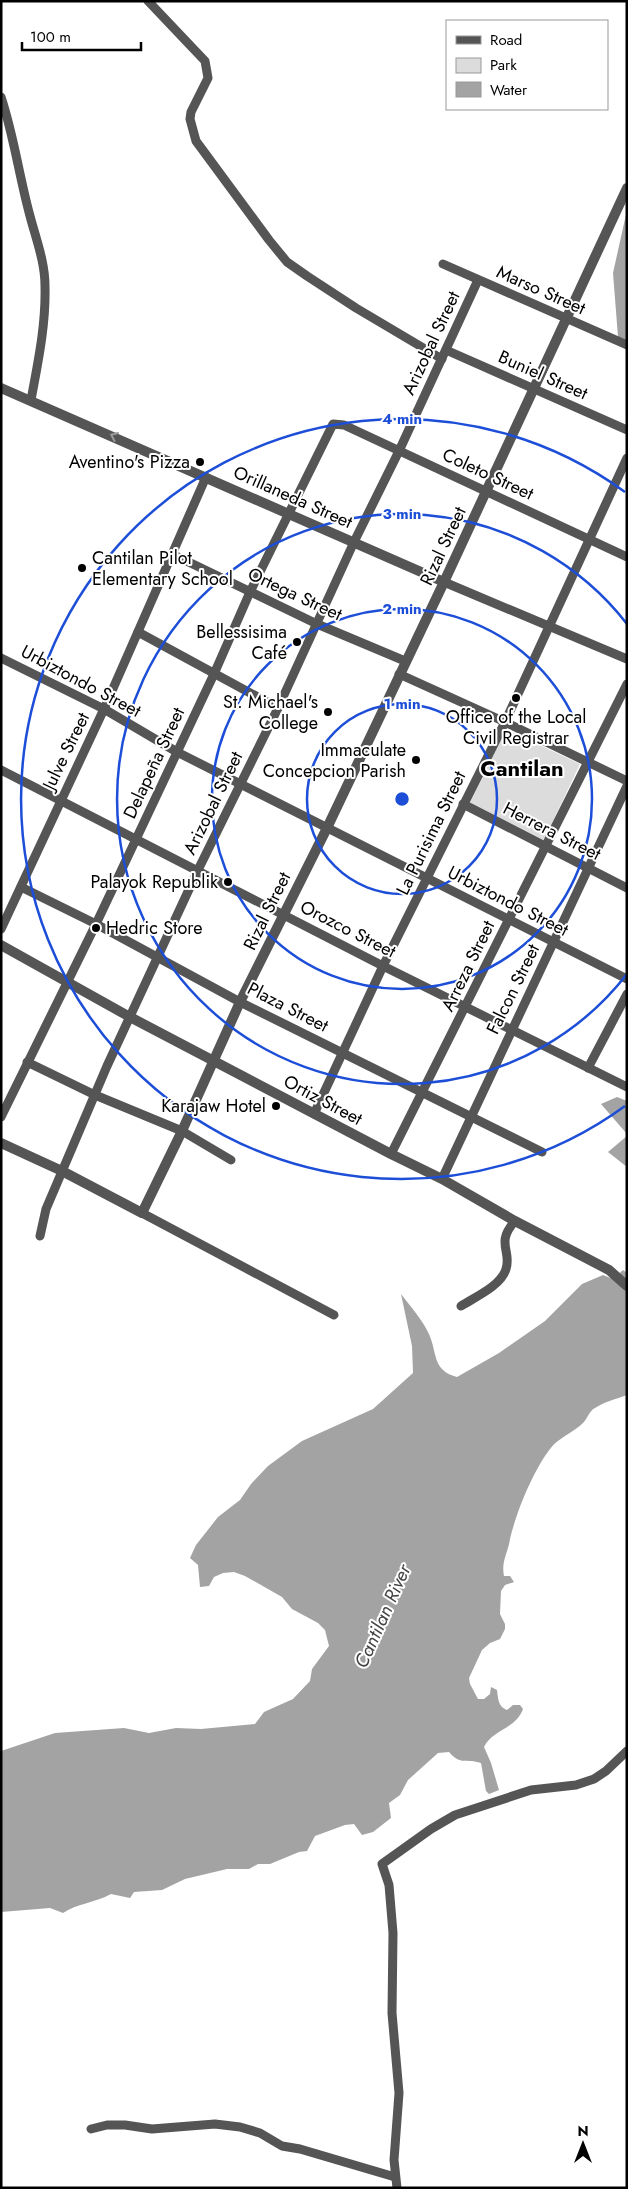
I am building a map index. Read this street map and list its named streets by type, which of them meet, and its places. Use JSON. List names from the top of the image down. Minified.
{"streets":{"street":["Marso Street","Arizobal Street","Buniel Street","Coleto Street","Orillaneda Street","Rizal Street","Ortega Street","Urbiztondo Street","Julve Street","Delapeña Street","Herrera Street","La Purisima Street","Orozco Street","Arreza Street","Falcon Street","Plaza Street","Ortiz Street"]},"crossings":[["Marso Street","Arizobal Street"],["Marso Street","Rizal Street"],["Arizobal Street","Buniel Street"],["Arizobal Street","Coleto Street"],["Arizobal Street","Orillaneda Street"],["Arizobal Street","Ortega Street"],["Arizobal Street","Urbiztondo Street"],["Arizobal Street","Orozco Street"],["Arizobal Street","Plaza Street"],["Arizobal Street","Ortiz Street"],["Buniel Street","Rizal Street"],["Coleto Street","Rizal Street"],["Coleto Street","Delapeña Street"],["Coleto Street","La Purisima Street"],["Orillaneda Street","Rizal Street"],["Orillaneda Street","Julve Street"],["Orillaneda Street","Delapeña Street"],["Orillaneda Street","La Purisima Street"],["Rizal Street","Ortega Street"],["Rizal Street","Urbiztondo Street"],["Rizal Street","Orozco Street"],["Rizal Street","Plaza Street"],["Rizal Street","Ortiz Street"],["Ortega Street","Julve Street"],["Ortega Street","Delapeña Street"],["Urbiztondo Street","Julve Street"],["Urbiztondo Street","Delapeña Street"],["Urbiztondo Street","La Purisima Street"],["Urbiztondo Street","Arreza Street"],["Urbiztondo Street","Falcon Street"],["Julve Street","Orozco Street"],["Julve Street","Plaza Street"],["Delapeña Street","Orozco Street"],["Delapeña Street","Plaza Street"],["Delapeña Street","Ortiz Street"],["Herrera Street","La Purisima Street"],["Herrera Street","Arreza Street"],["Herrera Street","Falcon Street"],["La Purisima Street","Orozco Street"],["La Purisima Street","Plaza Street"],["La Purisima Street","Ortiz Street"],["Orozco Street","Arreza Street"],["Orozco Street","Falcon Street"],["Arreza Street","Plaza Street"],["Arreza Street","Ortiz Street"],["Falcon Street","Plaza Street"],["Falcon Street","Ortiz Street"]],"districts":["Cantilan"],"water":["Cantilan River"],"places":["Aventino's Pizza","Cantilan Pilot Elementary School","Bellessisima Café","Office of the Local Civil Registrar","St. Michael's College","Immaculate Concepcion Parish","Palayok Republik","Hedric Store","Karajaw Hotel"],"legend":["Road","Park","Water"],"scale_bar":"100 m","north":"top","rings":["4 min","3 min","2 min","1 min"]}
